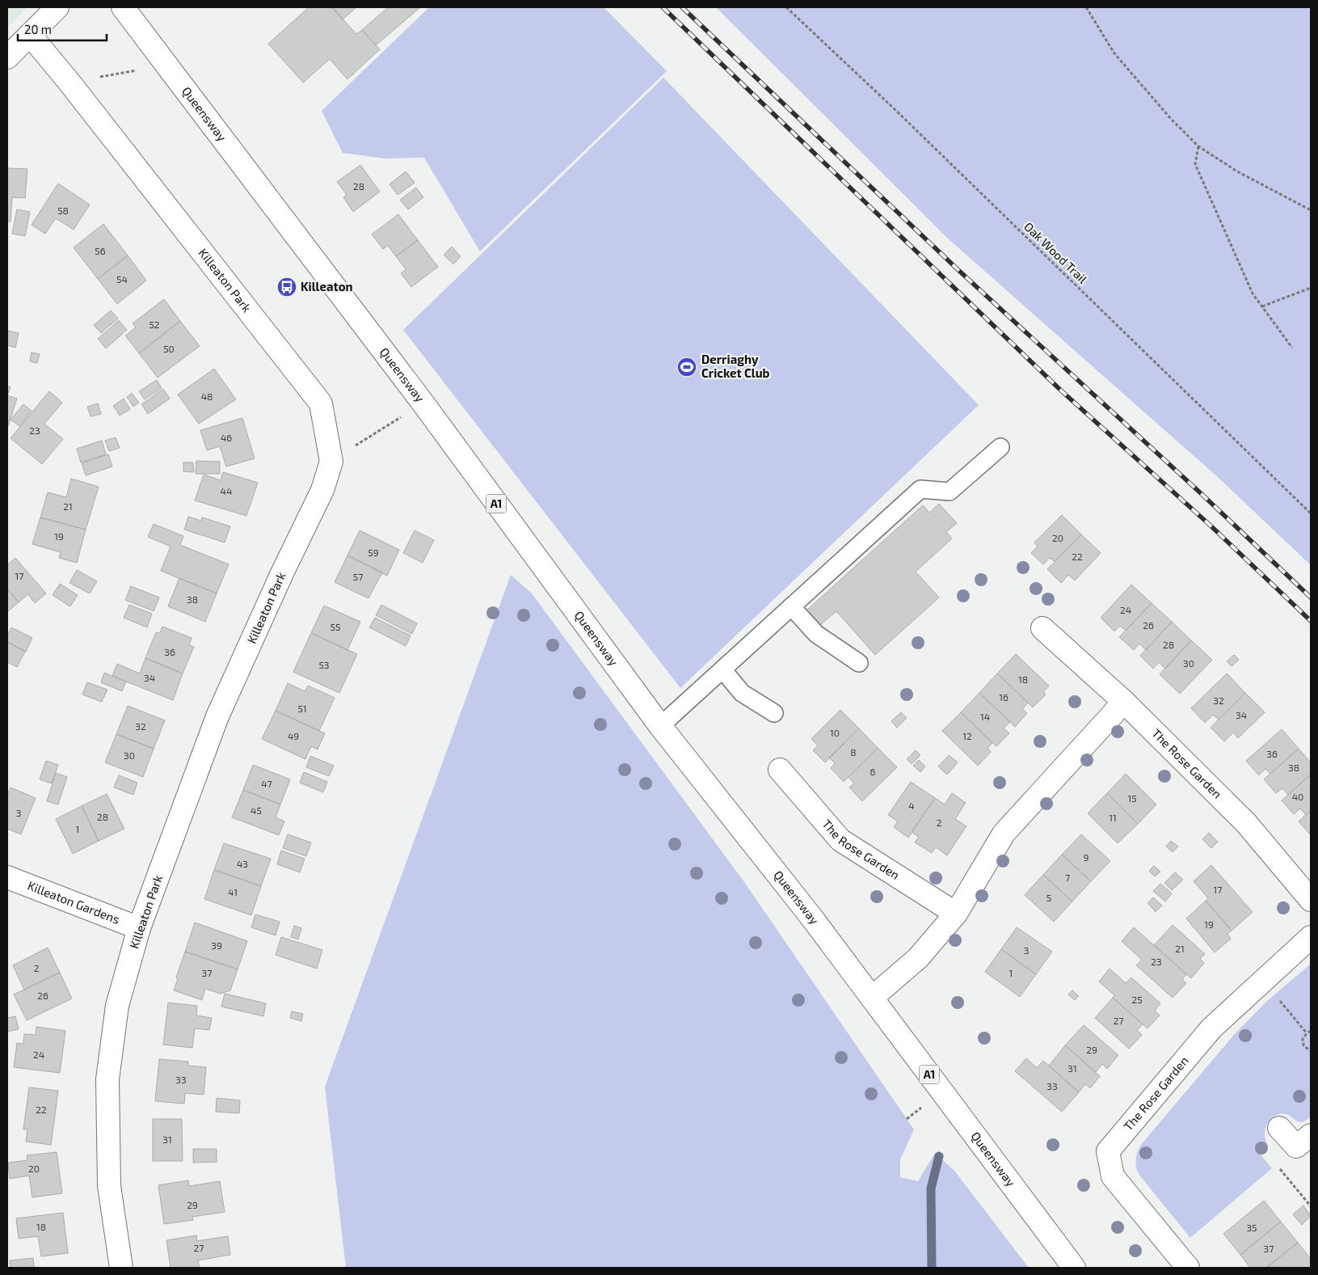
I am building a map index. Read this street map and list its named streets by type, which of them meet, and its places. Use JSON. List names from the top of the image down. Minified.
{"streets":{"street":["Queensway","Killeaton Park","A1","The Rose Garden","Killeaton Gardens"],"path":["Oak Wood Trail"]},"crossings":[["Killeaton Park","Killeaton Gardens"]],"places":{"bus stop":["Killeaton"],"sports":["Derriaghy Cricket Club"]},"house_numbers":["28","58","56","54","52","50","48","23","46","44","21","19","20","59","22","17","57","38","24","26","55","28","36","30","53","34","18","16","32","51","34","14","32","10","49","12","8","36","30","38","6","47","40","15","4","45","3","28","11","2","1","9","43","7","17","41","5","19","39","21","3","23","2","37","1","26","25","27","29","24","31","33","33","22","31","20","29","18","35","27","37"],"scale_bar":"20 m"}
